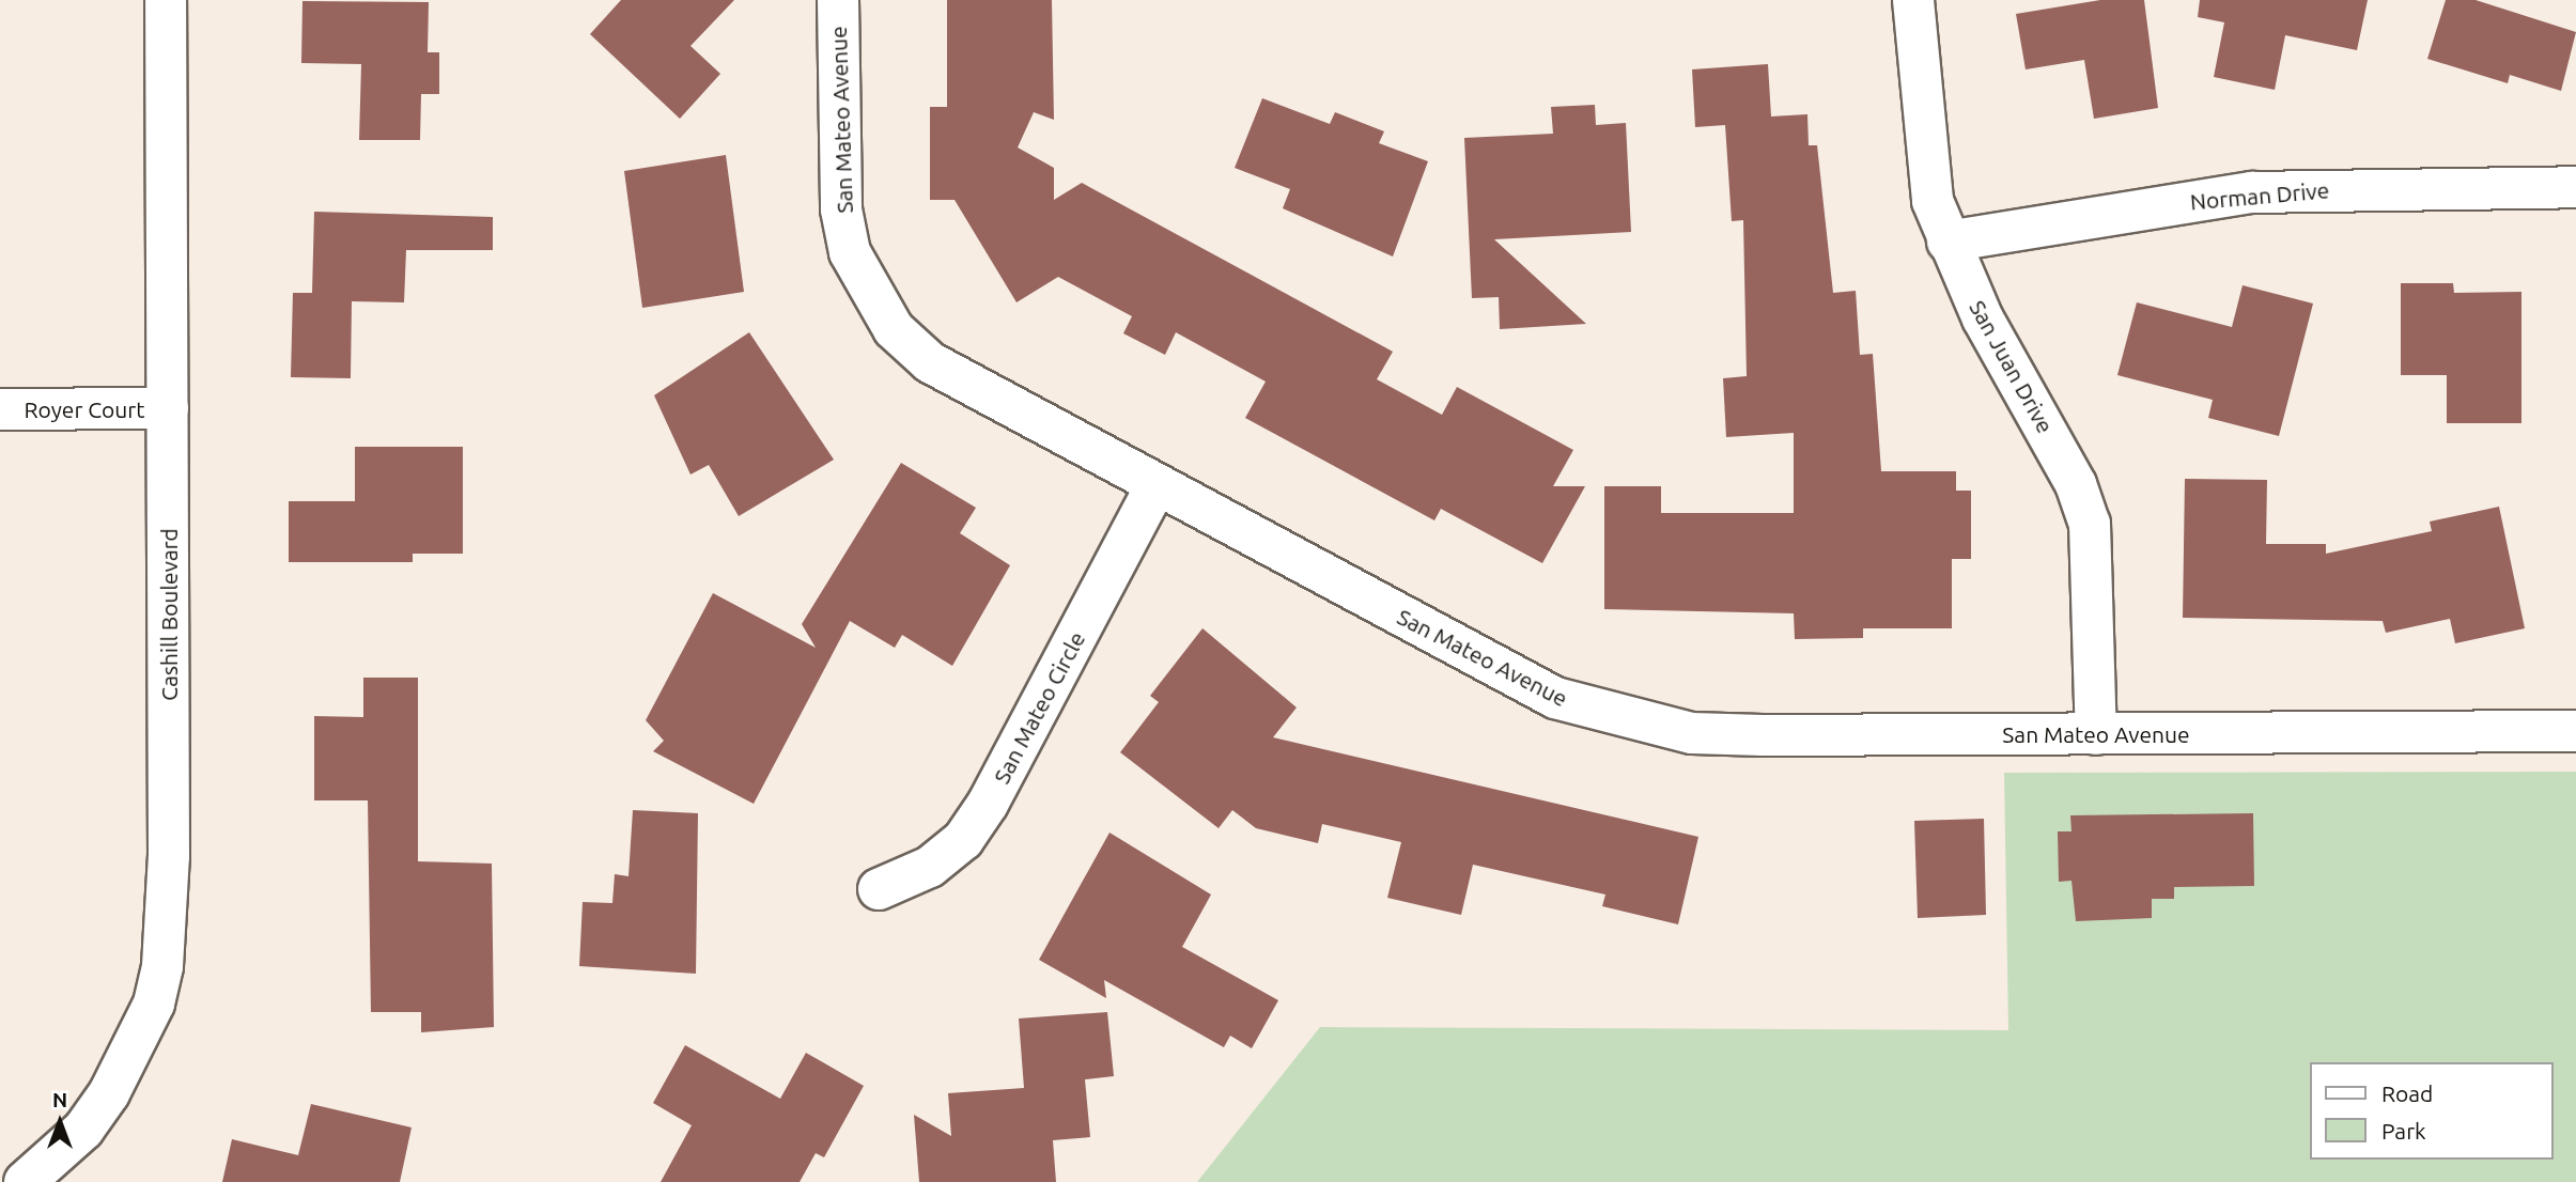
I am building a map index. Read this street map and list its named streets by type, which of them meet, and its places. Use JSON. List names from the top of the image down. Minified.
{"streets":{"street":["San Mateo Avenue","Norman Drive","San Juan Drive","Royer Court","Cashill Boulevard","San Mateo Circle"]},"crossings":[["San Mateo Avenue","San Juan Drive"],["San Mateo Avenue","San Mateo Circle"],["Norman Drive","San Juan Drive"],["Royer Court","Cashill Boulevard"]],"legend":["Road","Park"],"north":"top"}
